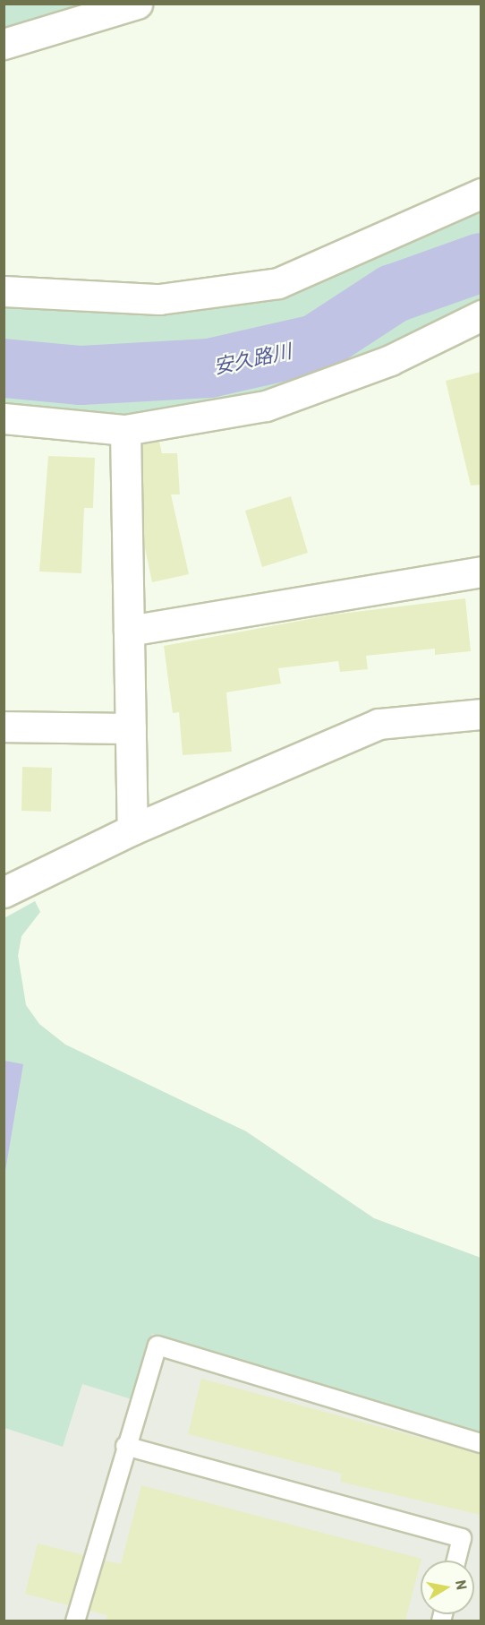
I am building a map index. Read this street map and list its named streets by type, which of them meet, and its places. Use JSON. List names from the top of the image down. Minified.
{"water":["安久路川"],"north":"right"}
